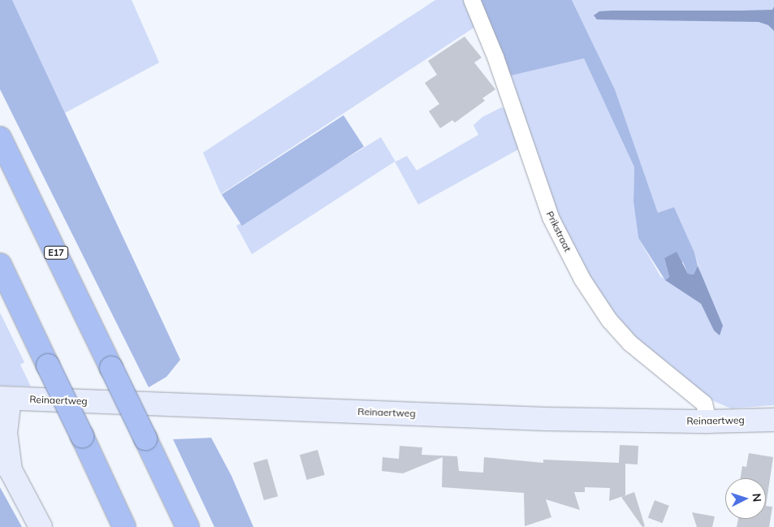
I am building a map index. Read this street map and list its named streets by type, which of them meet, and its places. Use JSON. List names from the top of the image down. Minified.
{"streets":{"highway":["E17"],"main road":["Reinaertweg"],"street":["Prikstraat"]},"crossings":[["Prikstraat","Reinaertweg"]],"north":"right"}
